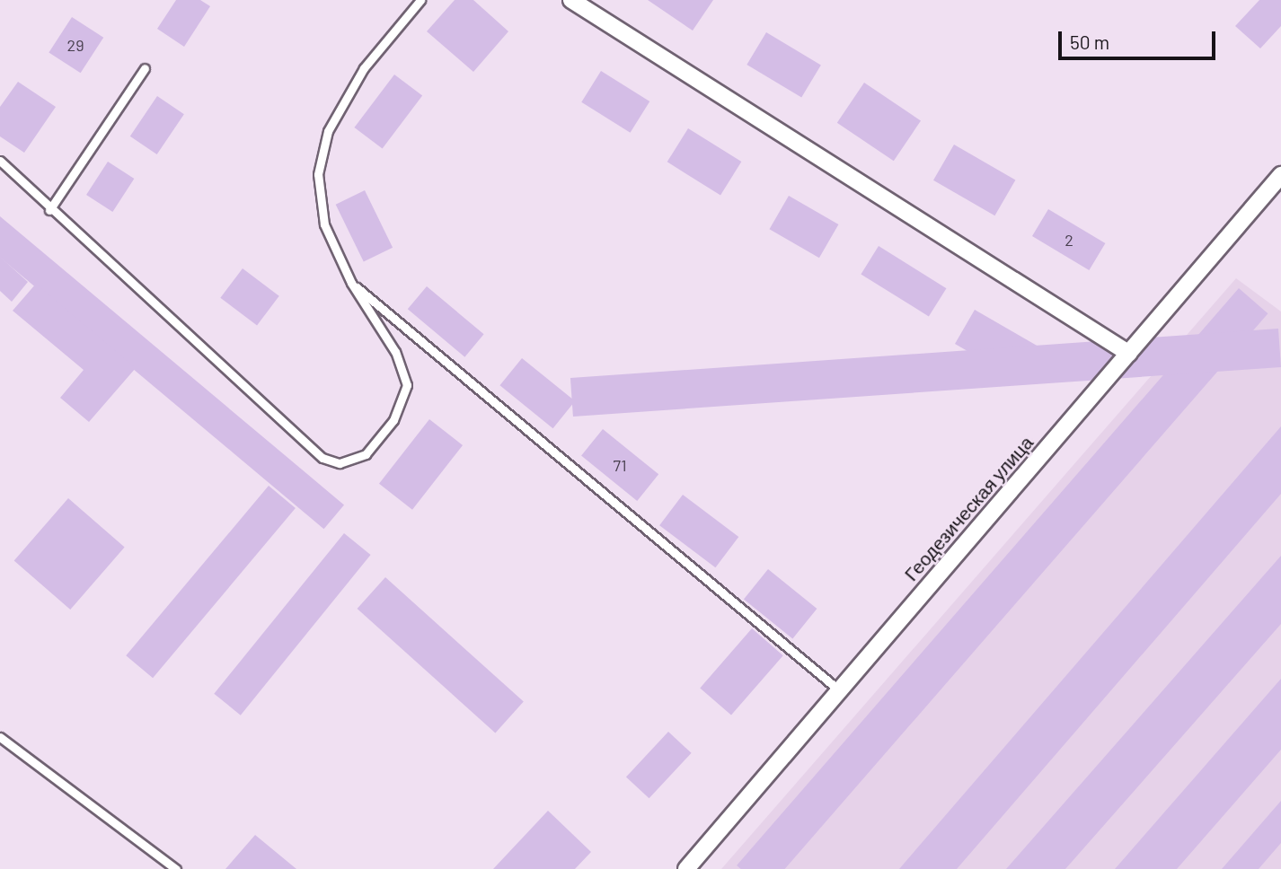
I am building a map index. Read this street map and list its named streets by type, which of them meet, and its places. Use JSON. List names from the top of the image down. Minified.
{"streets":{"street":["Геодезическая улица"]},"house_numbers":["29","2","71"],"scale_bar":"50 m"}
